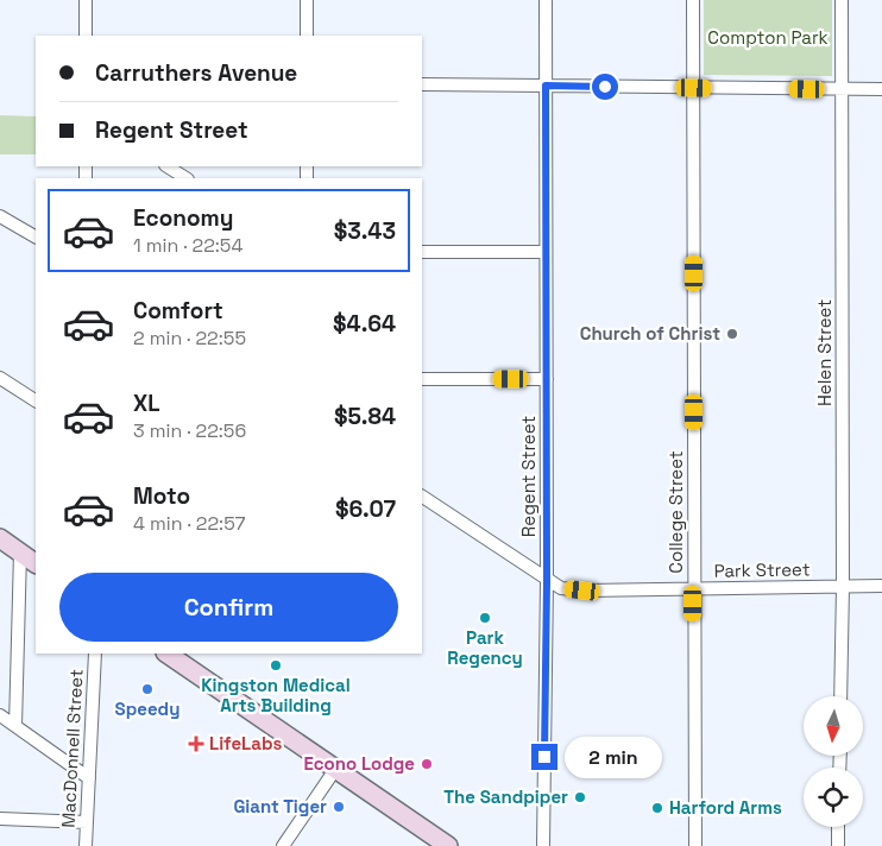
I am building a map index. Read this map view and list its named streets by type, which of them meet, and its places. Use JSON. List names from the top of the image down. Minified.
{"streets":{"street":["Helen Street","Regent Street","College Street","Park Street","MacDonnell Street"]},"crossings":[["Helen Street","Park Street"],["Regent Street","Park Street"],["College Street","Park Street"]],"parks":["Compton Park"],"places":{"other":["Church of Christ","Park Regency","Kingston Medical Arts Building","Speedy","Econo Lodge","The Sandpiper","Giant Tiger","Harford Arms"],"health":["LifeLabs"]},"north":"bottom","page":{"banner":["Carruthers Avenue","Regent Street"],"list":[{"name":"Economy","note":"1 min · 22:54","value":"$3.43"},{"name":"Comfort","note":"2 min · 22:55","value":"$4.64"},{"name":"XL","note":"3 min · 22:56","value":"$5.84"},{"name":"Moto","note":"4 min · 22:57","value":"$6.07"}],"buttons":"Confirm","bubble":"2 min"}}
